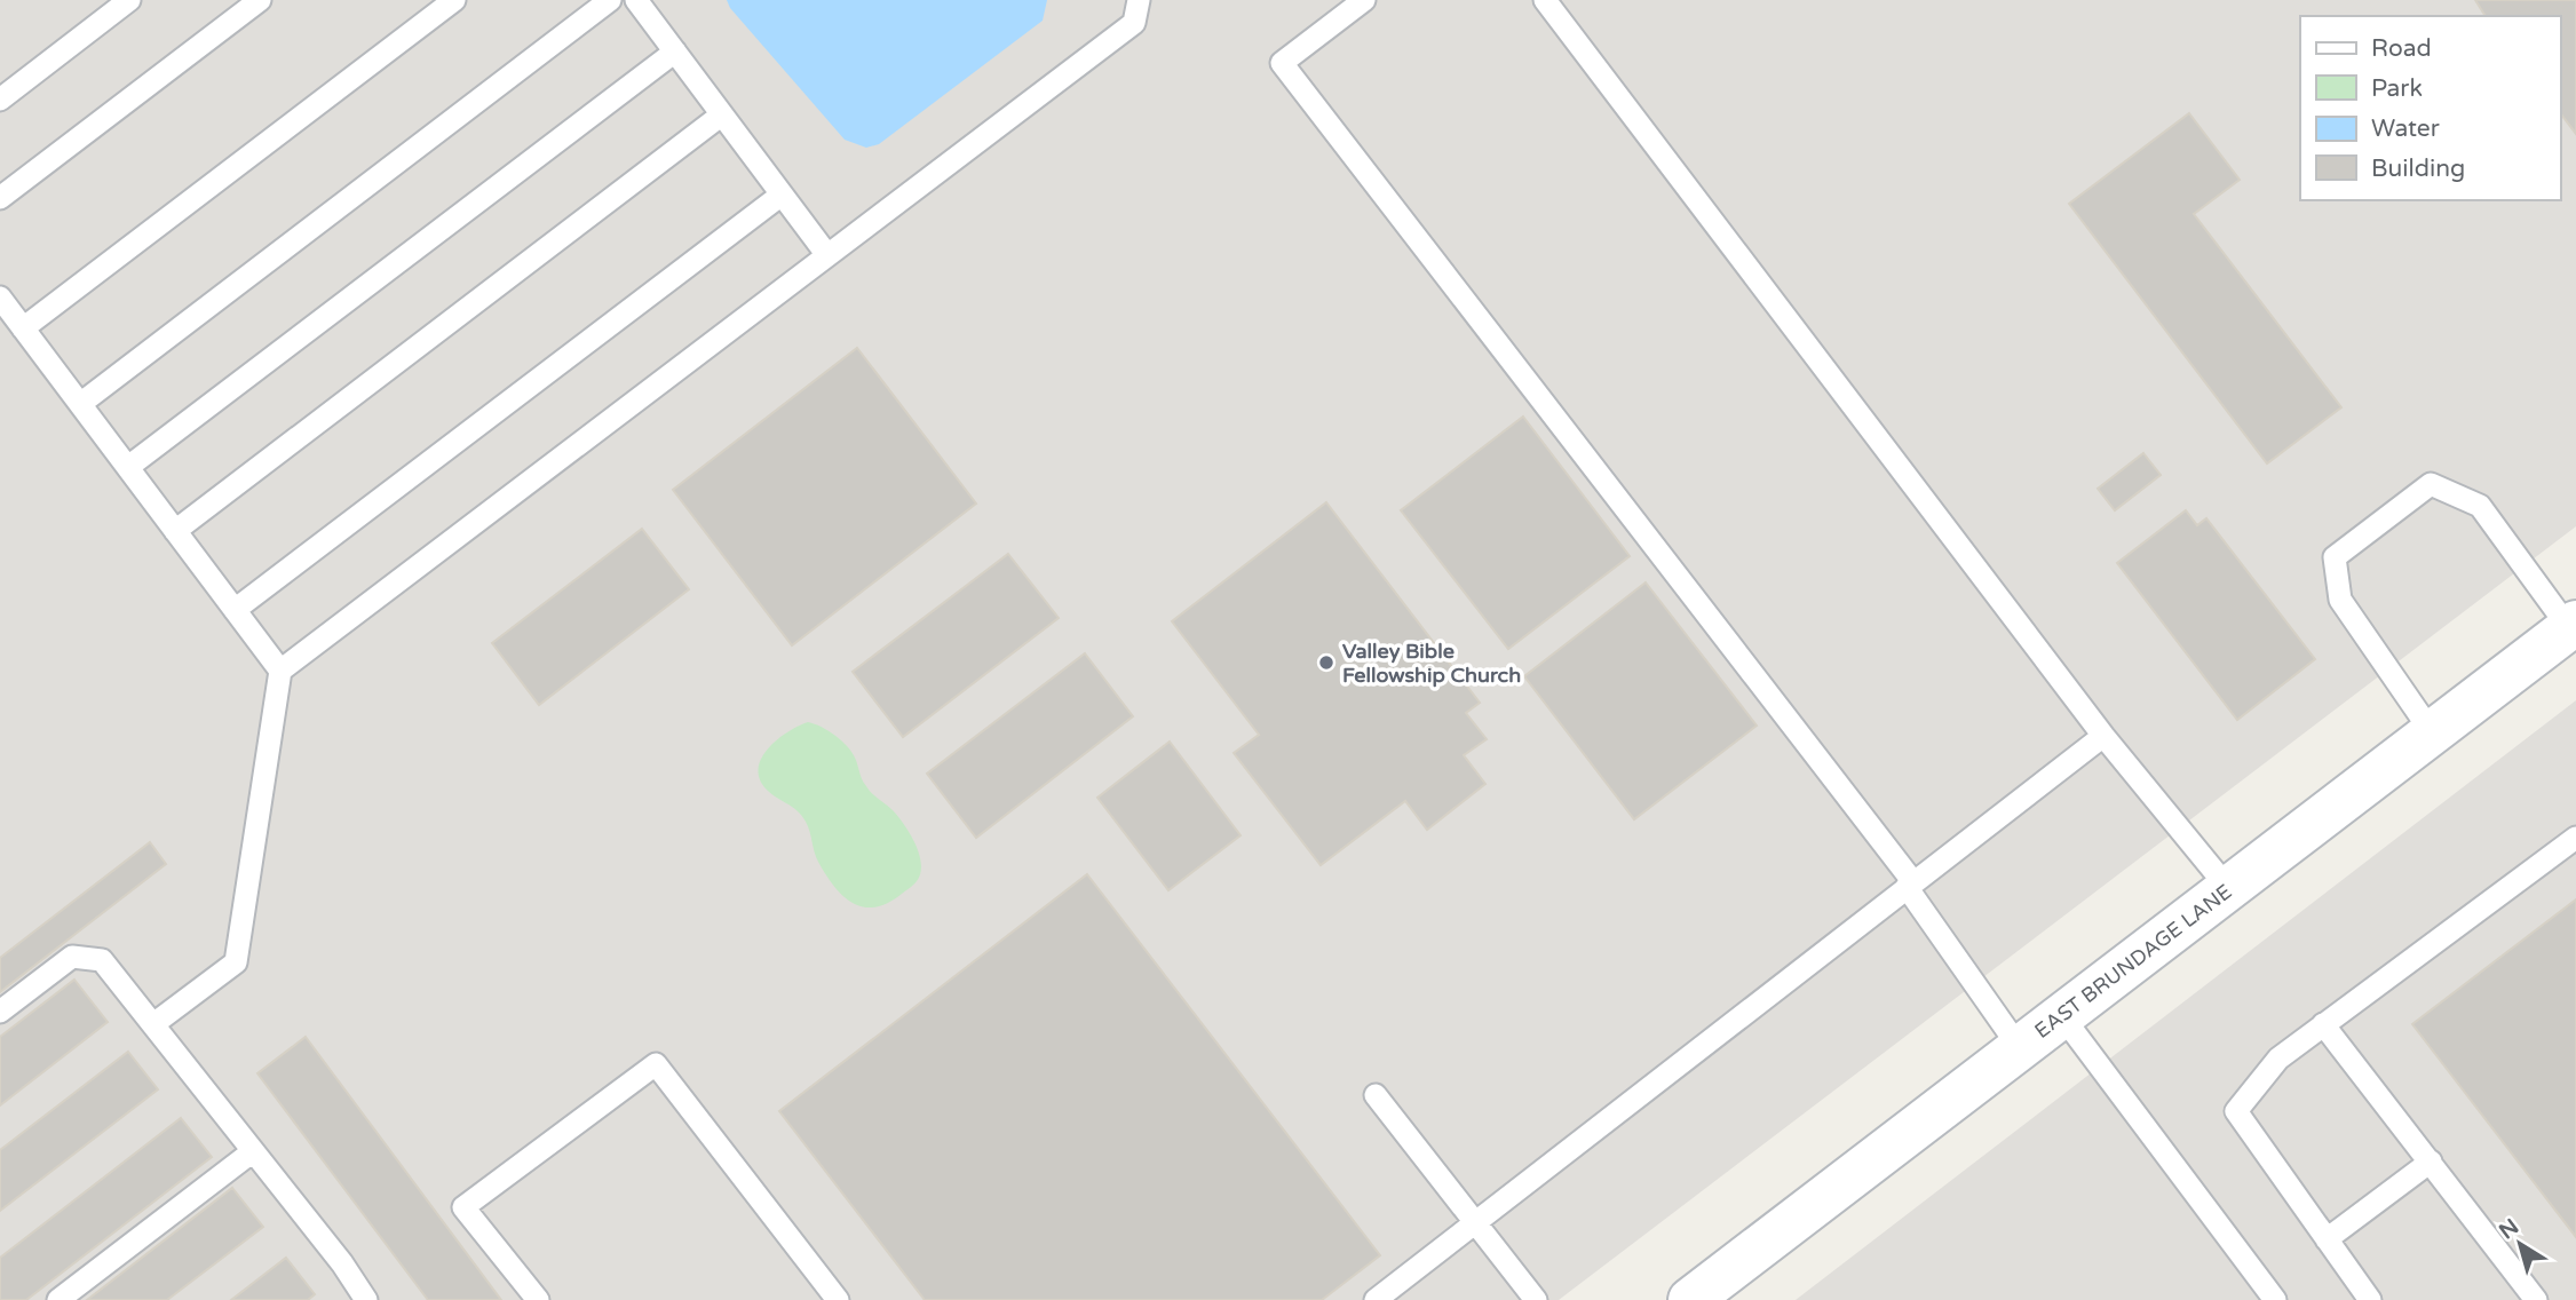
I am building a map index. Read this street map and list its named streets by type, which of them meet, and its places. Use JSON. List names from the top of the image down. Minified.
{"streets":{"main road":["EAST BRUNDAGE LANE"]},"places":["Valley Bible Fellowship Church"],"legend":["Road","Park","Water","Building"],"north":"top left"}
